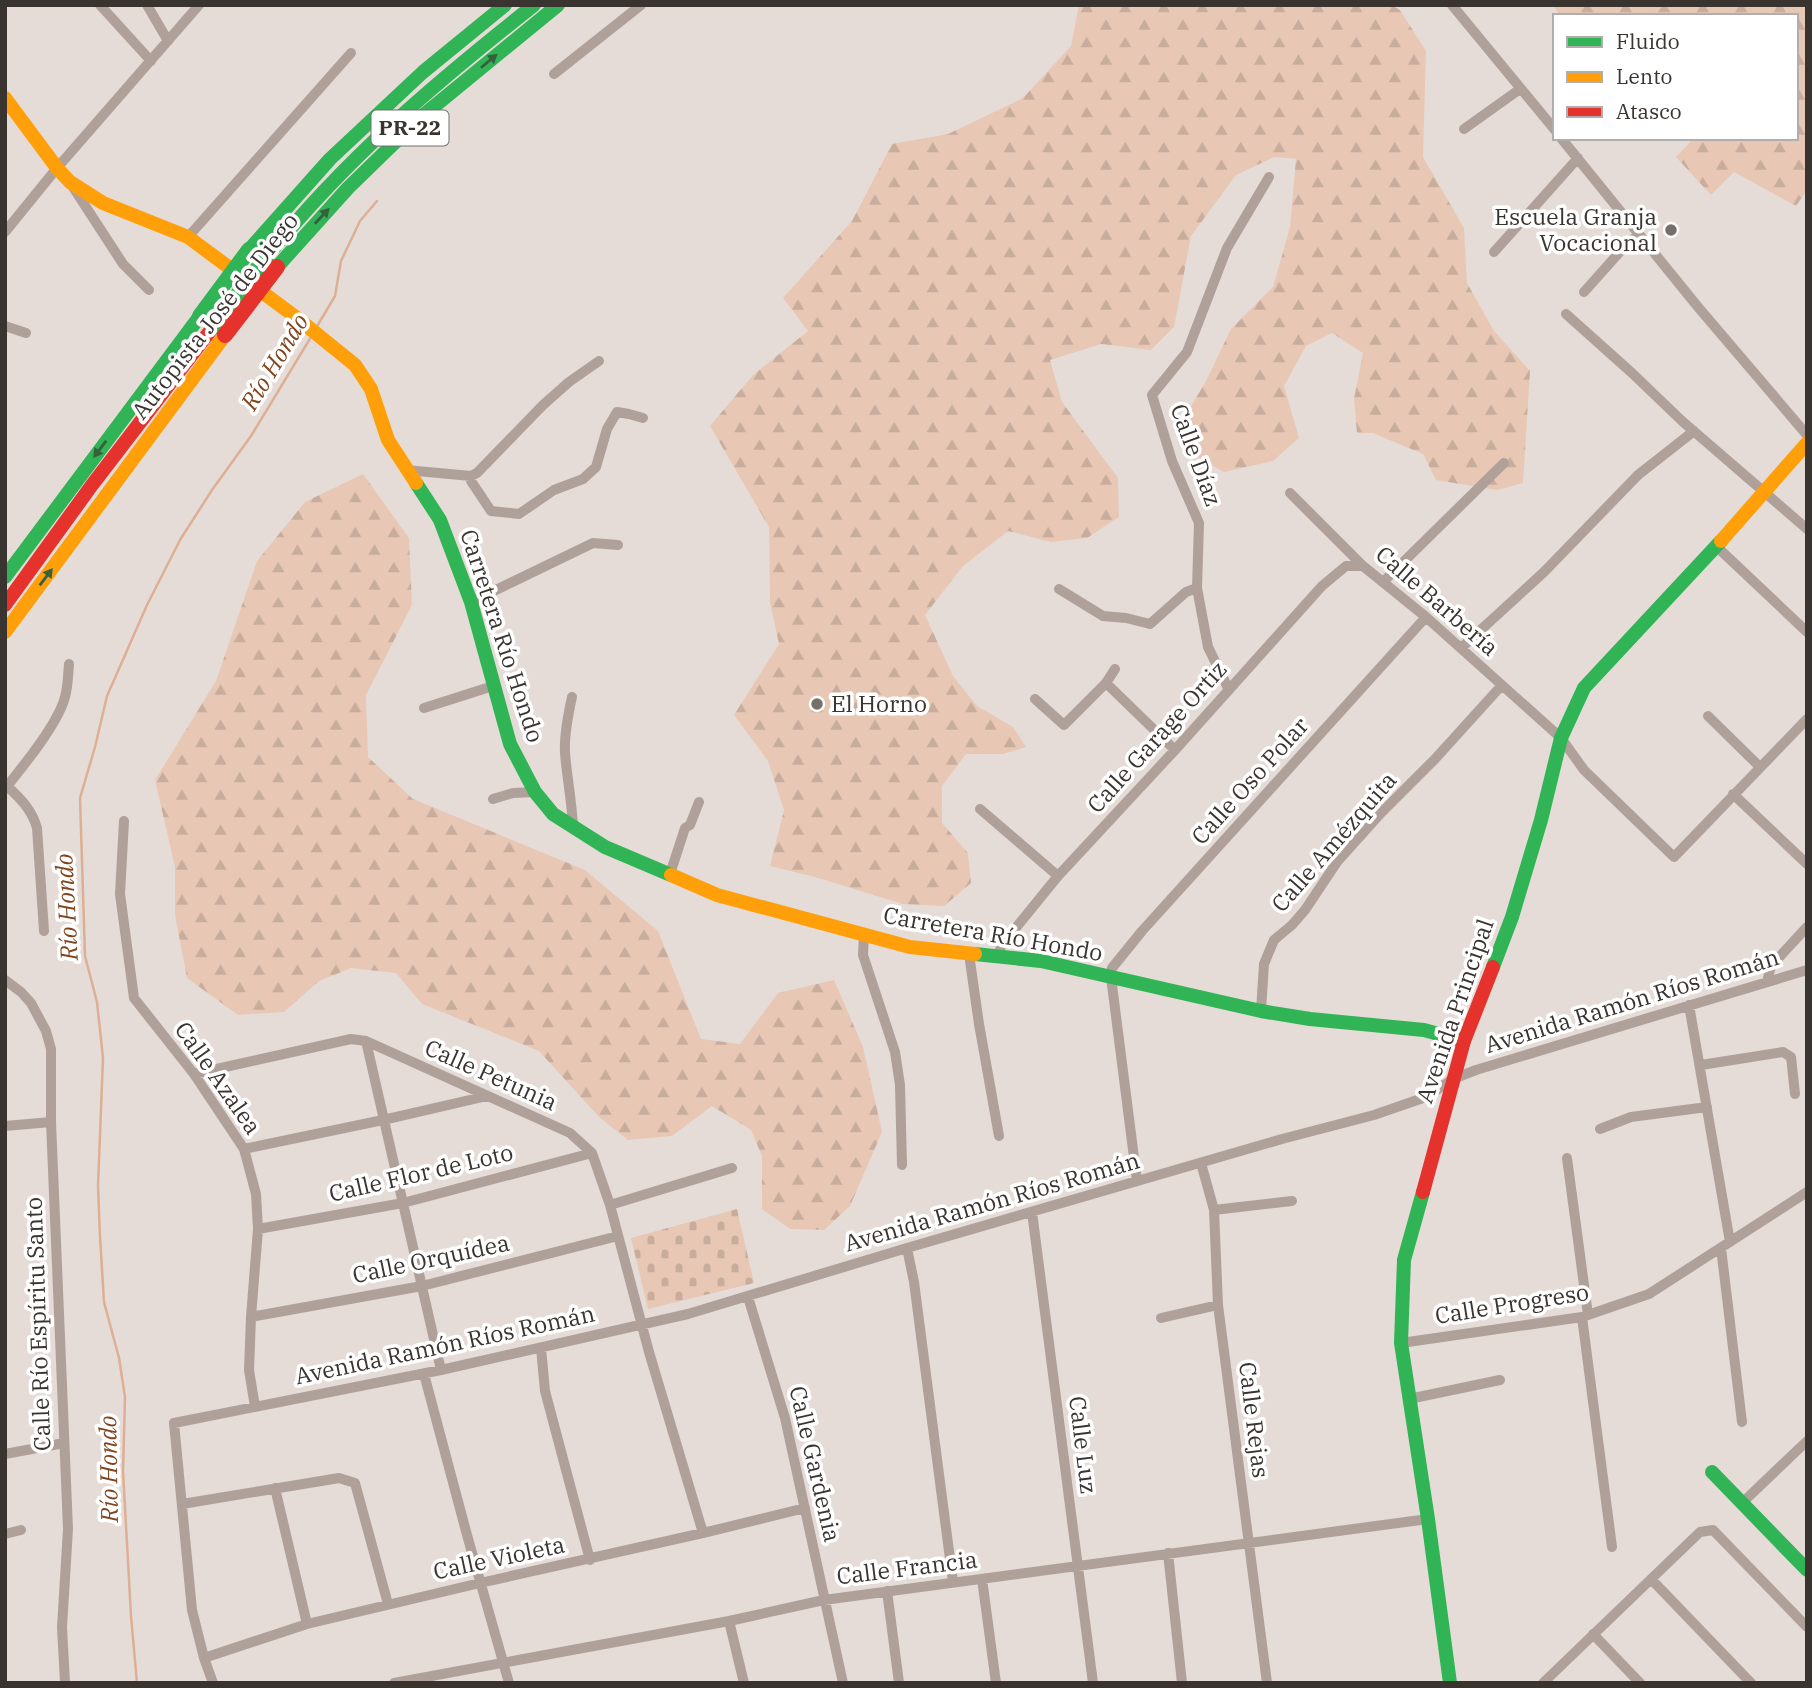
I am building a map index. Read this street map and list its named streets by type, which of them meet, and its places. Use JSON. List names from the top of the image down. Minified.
{"streets":{"main road":["PR-22","Autopista José de Diego","Carretera Río Hondo","Avenida Principal"],"street":["Calle Díaz","Calle Barbería","Calle Garage Ortiz","Calle Oso Polar","Calle Amézquita","Avenida Ramón Ríos Román","Calle Petunia","Calle Azalea","Calle Flor de Loto","Calle Orquídea","Calle Progreso","Calle Río Espíritu Santo","Calle Rejas","Calle Luz","Calle Gardenia","Calle Violeta","Calle Francia"]},"crossings":[["Calle Díaz","Calle Garage Ortiz"],["Calle Barbería","Calle Garage Ortiz"],["Calle Barbería","Calle Oso Polar"],["Calle Barbería","Calle Amézquita"],["Calle Barbería","Avenida Principal"],["Carretera Río Hondo","Calle Garage Ortiz"],["Carretera Río Hondo","Calle Oso Polar"],["Carretera Río Hondo","Calle Amézquita"],["Carretera Río Hondo","Avenida Principal"],["Avenida Ramón Ríos Román","Avenida Principal"],["Avenida Ramón Ríos Román","Calle Azalea"],["Avenida Ramón Ríos Román","Calle Rejas"],["Avenida Ramón Ríos Román","Calle Luz"],["Avenida Ramón Ríos Román","Calle Gardenia"],["Avenida Principal","Calle Progreso"],["Avenida Principal","Calle Francia"],["Calle Petunia","Calle Azalea"],["Calle Petunia","Calle Flor de Loto"],["Calle Azalea","Calle Flor de Loto"],["Calle Azalea","Calle Orquídea"],["Calle Rejas","Calle Francia"],["Calle Luz","Calle Francia"],["Calle Gardenia","Calle Violeta"],["Calle Gardenia","Calle Francia"]],"water":["Río Hondo"],"places":["Escuela Granja Vocacional","El Horno"],"legend":["Fluido","Lento","Atasco"]}
